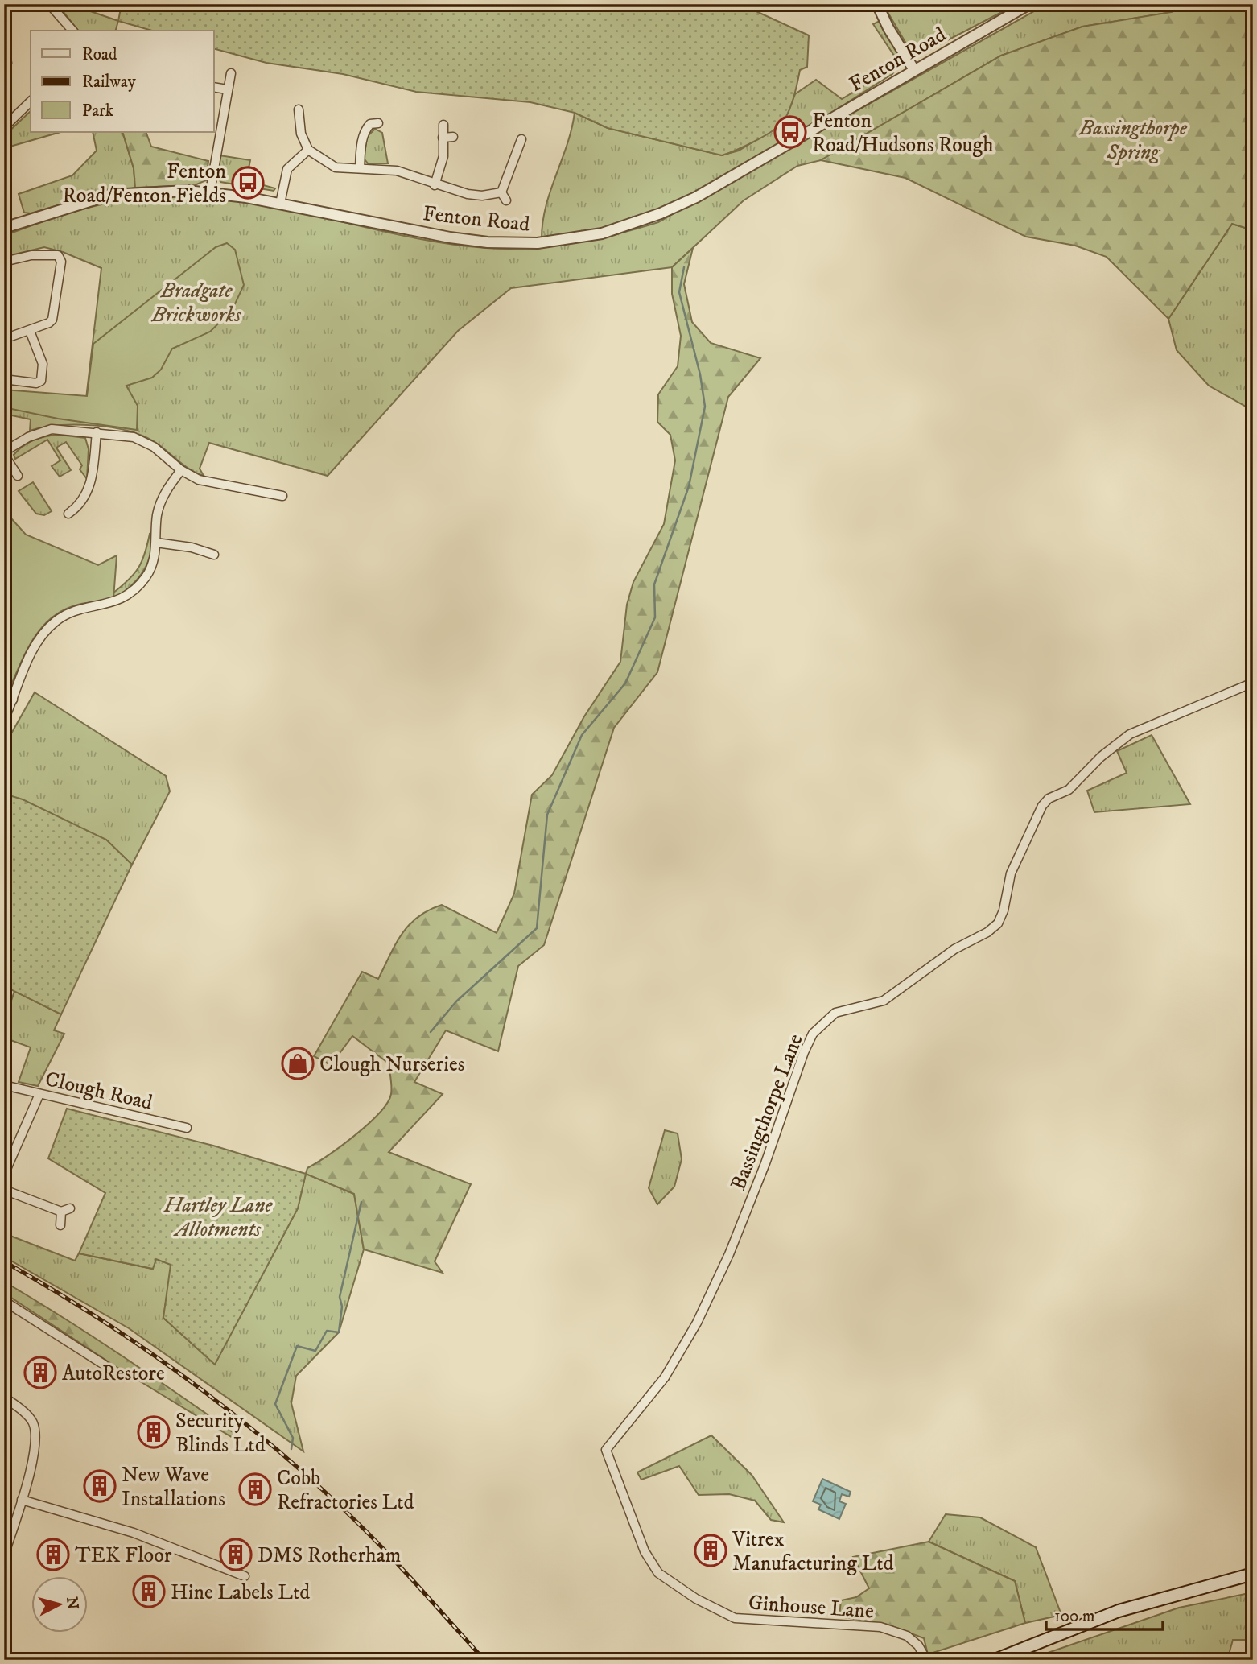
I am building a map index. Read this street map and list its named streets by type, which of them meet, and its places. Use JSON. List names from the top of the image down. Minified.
{"streets":{"street":["Fenton Road","Clough Road","Bassingthorpe Lane","Ginhouse Lane"]},"crossings":[["Bassingthorpe Lane","Ginhouse Lane"]],"parks":["Bassingthorpe Spring","Bradgate Brickworks","Hartley Lane Allotments"],"places":{"bus stop":["Fenton Road/Hudsons Rough","Fenton Road/Fenton Fields"],"shop":["Clough Nurseries"],"building":["AutoRestore","Security Blinds Ltd","New Wave Installations","Cobb Refractories Ltd","Vitrex Manufacturing Ltd","TEK Floor","DMS Rotherham","Hine Labels Ltd"]},"legend":["Road","Railway","Park"],"scale_bar":"100 m","north":"right"}
